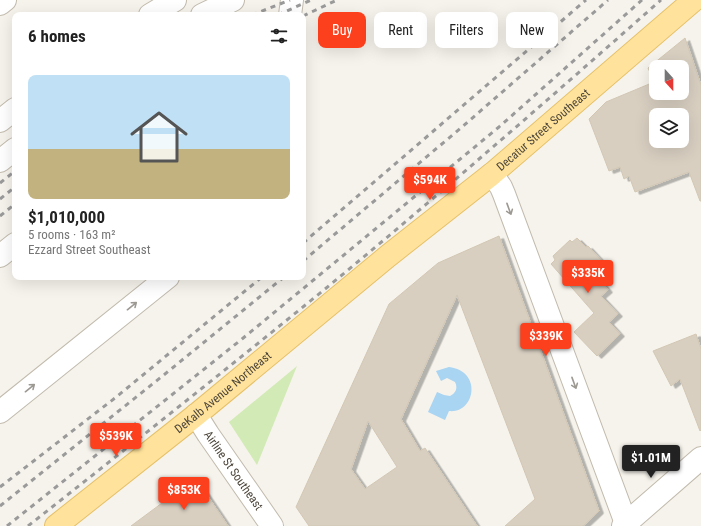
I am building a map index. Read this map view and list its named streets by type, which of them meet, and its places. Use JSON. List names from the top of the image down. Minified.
{"streets":{"main road":["Decatur Street Southeast","DeKalb Avenue Northeast"],"street":["Airline St Southeast"]},"crossings":[["Decatur Street Southeast","DeKalb Avenue Northeast"],["DeKalb Avenue Northeast","Airline St Southeast"]],"north":"bottom","page":{"chip":["Buy","Rent","Filters","New"],"heading":"6 homes","list":[{"name":"$1,010,000","note":"5 rooms · 163 m² · Ezzard Street Southeast"}],"price":["$594K","$335K","$339K","$539K","$1.01M","$853K"]}}
